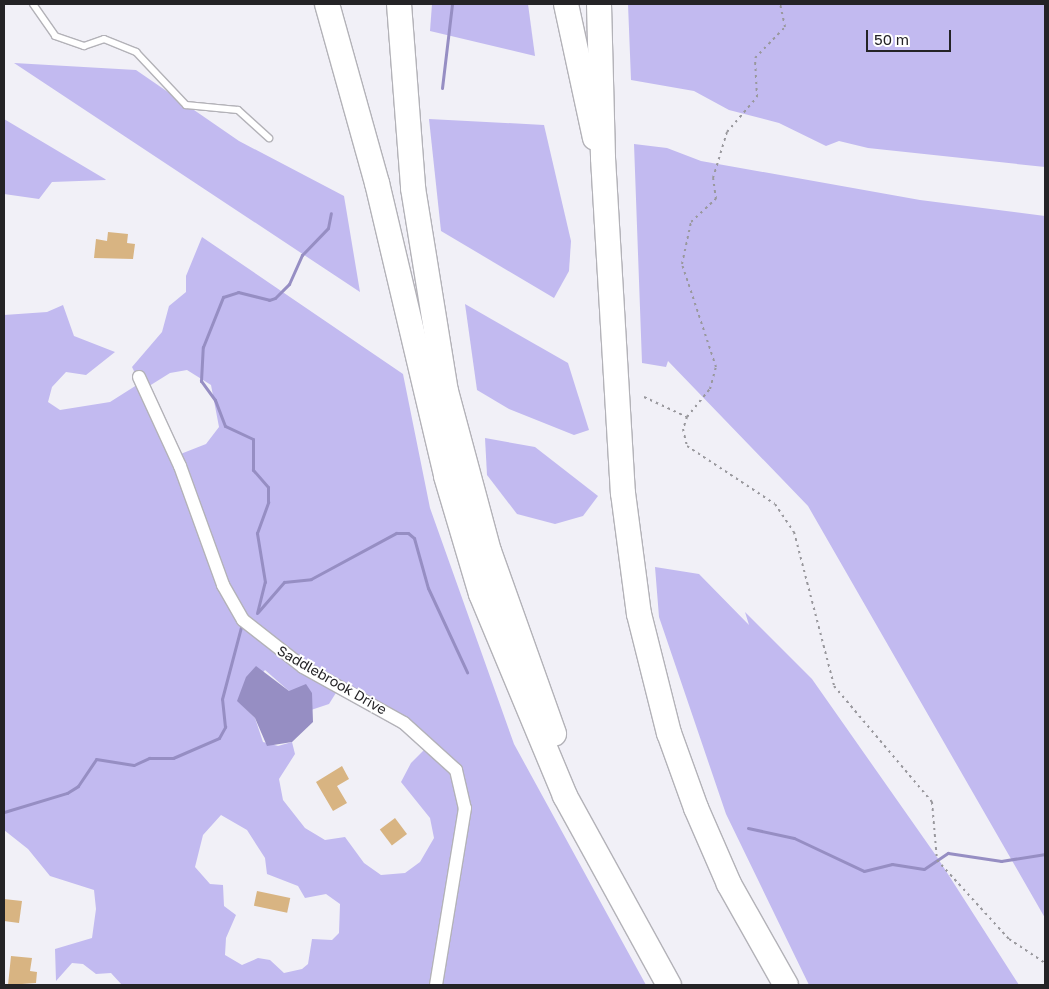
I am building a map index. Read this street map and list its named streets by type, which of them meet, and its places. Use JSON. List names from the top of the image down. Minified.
{"streets":{"street":["Saddlebrook Drive"]},"scale_bar":"50 m"}
